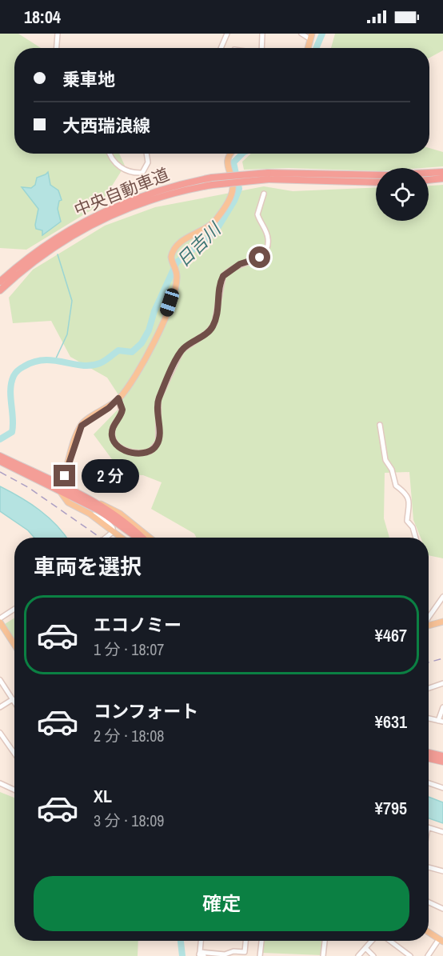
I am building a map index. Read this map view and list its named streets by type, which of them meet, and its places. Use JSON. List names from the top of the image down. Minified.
{"streets":{"highway":["中央自動車道"]},"water":["日吉川"],"page":{"status":"18:04","banner":["乗車地","大西瑞浪線"],"bubble":"2 分","heading":"車両を選択","list":[{"name":"エコノミー","note":"1 分 · 18:07","value":"¥467"},{"name":"コンフォート","note":"2 分 · 18:08","value":"¥631"},{"name":"XL","note":"3 分 · 18:09","value":"¥795"}],"buttons":"確定"}}
